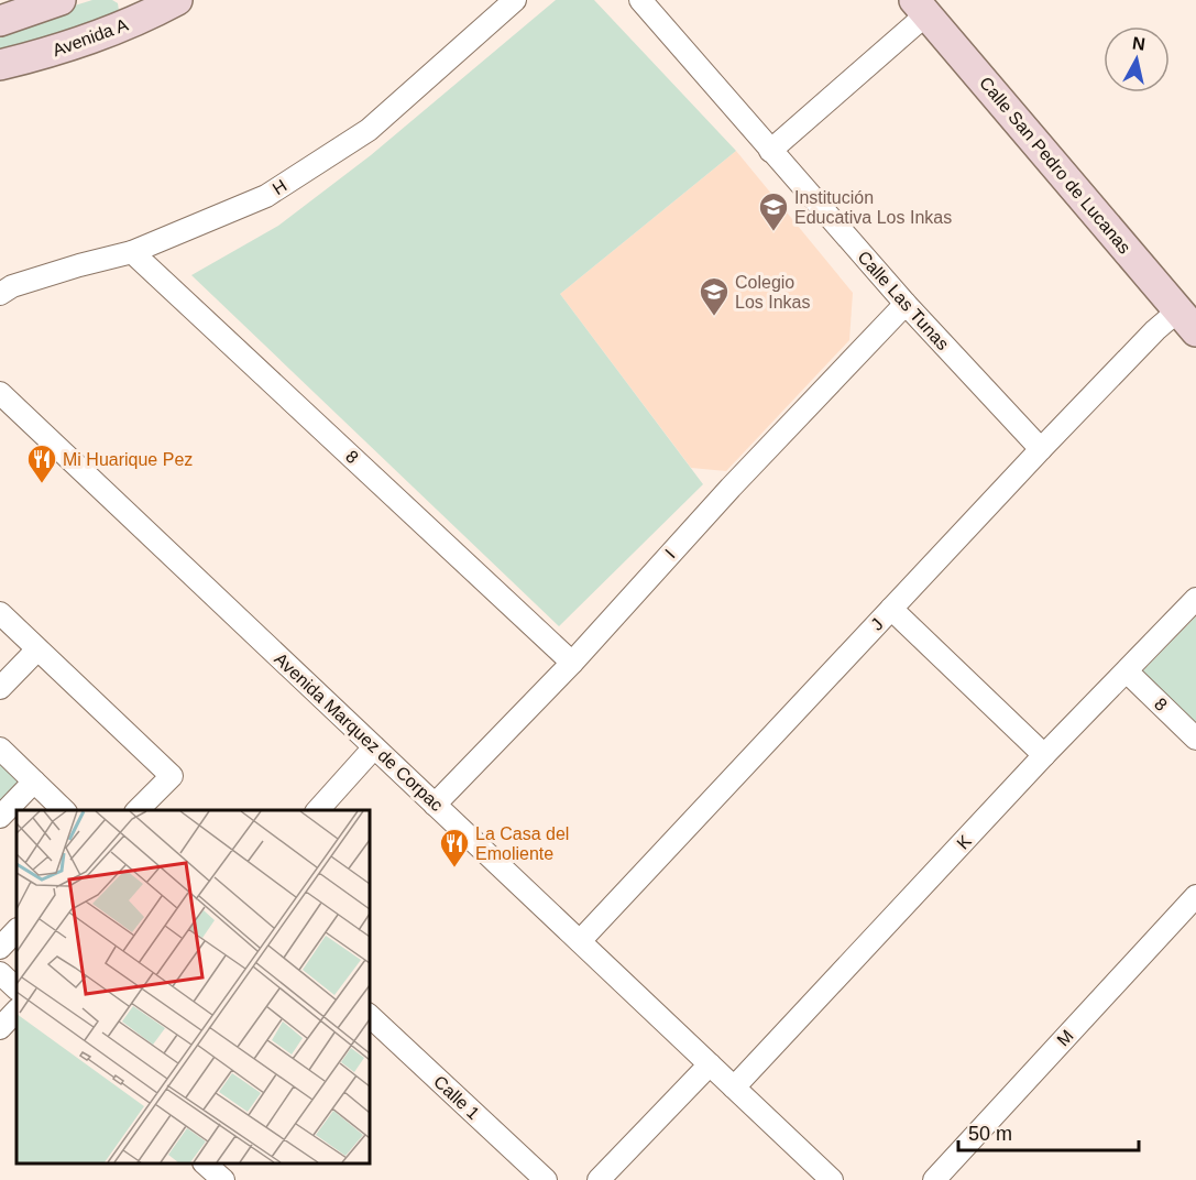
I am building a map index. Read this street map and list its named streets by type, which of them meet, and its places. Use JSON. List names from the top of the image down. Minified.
{"streets":{"street":["Avenida A","Calle San Pedro de Lucanas","H","Calle Las Tunas","8","I","J","Avenida Marquez de Corpac","K","M","Calle 1"]},"crossings":[["Calle San Pedro de Lucanas","J"],["H","8"],["Calle Las Tunas","I"],["Calle Las Tunas","J"],["8","I"],["8","K"],["I","Avenida Marquez de Corpac"],["J","Avenida Marquez de Corpac"],["Avenida Marquez de Corpac","K"]],"places":{"school or university":["Institución Educativa Los Inkas","Colegio Los Inkas"],"restaurant":["Mi Huarique Pez","La Casa del Emoliente"]},"scale_bar":"50 m","north":"top"}
